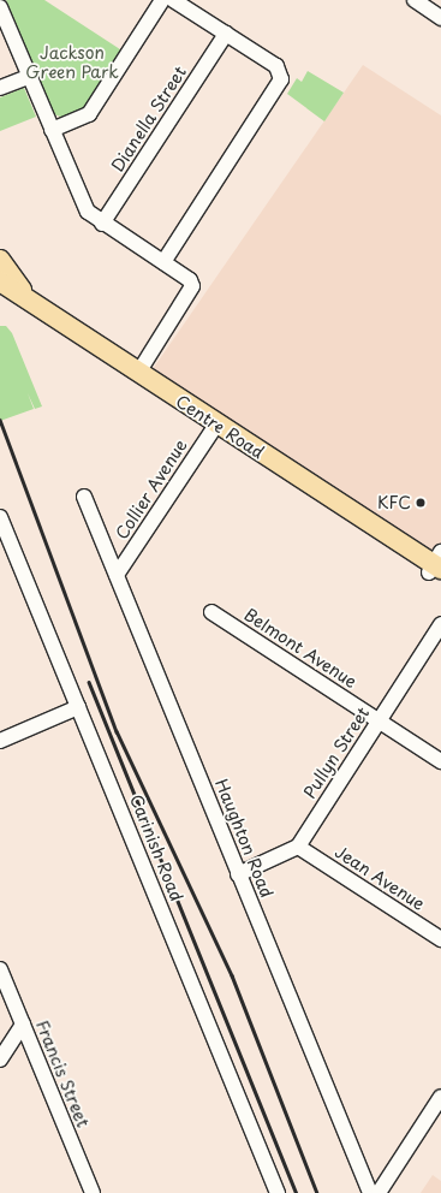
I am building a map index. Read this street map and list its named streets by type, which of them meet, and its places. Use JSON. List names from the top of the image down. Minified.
{"streets":{"main road":["Centre Road"],"street":["Dianella Street","Collier Avenue","Belmont Avenue","Pullyn Street","Haughton Road","Carinish Road","Jean Avenue","Francis Street"]},"crossings":[["Centre Road","Collier Avenue"],["Collier Avenue","Haughton Road"],["Belmont Avenue","Pullyn Street"],["Pullyn Street","Jean Avenue"]],"parks":["Jackson Green Park"],"places":["KFC"]}
